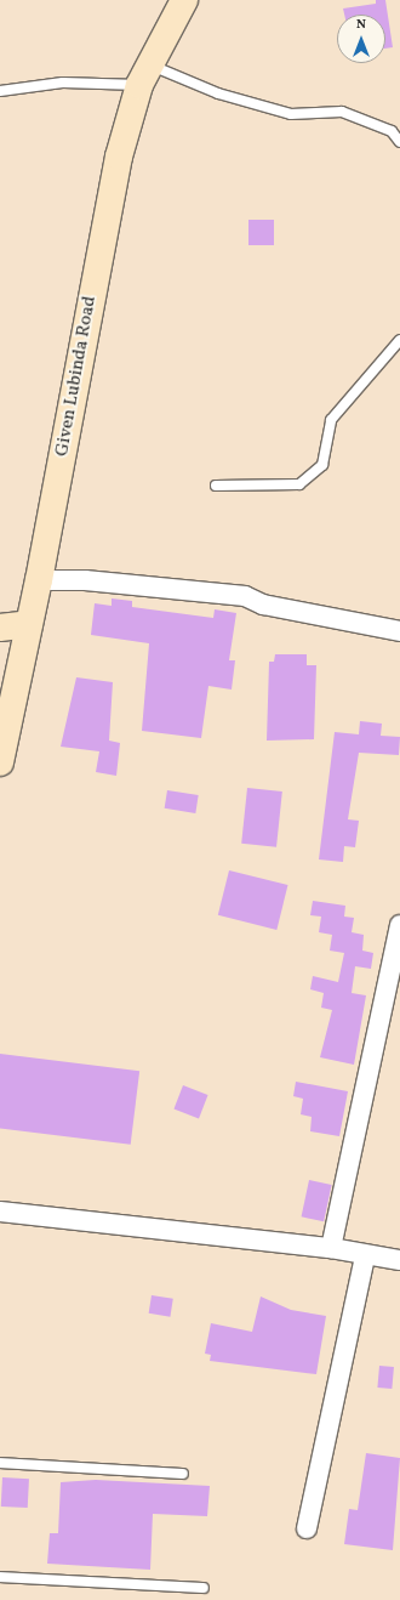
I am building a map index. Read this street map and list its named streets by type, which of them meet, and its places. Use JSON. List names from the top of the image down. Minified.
{"streets":{"street":["Given Lubinda Road"]},"north":"top"}
